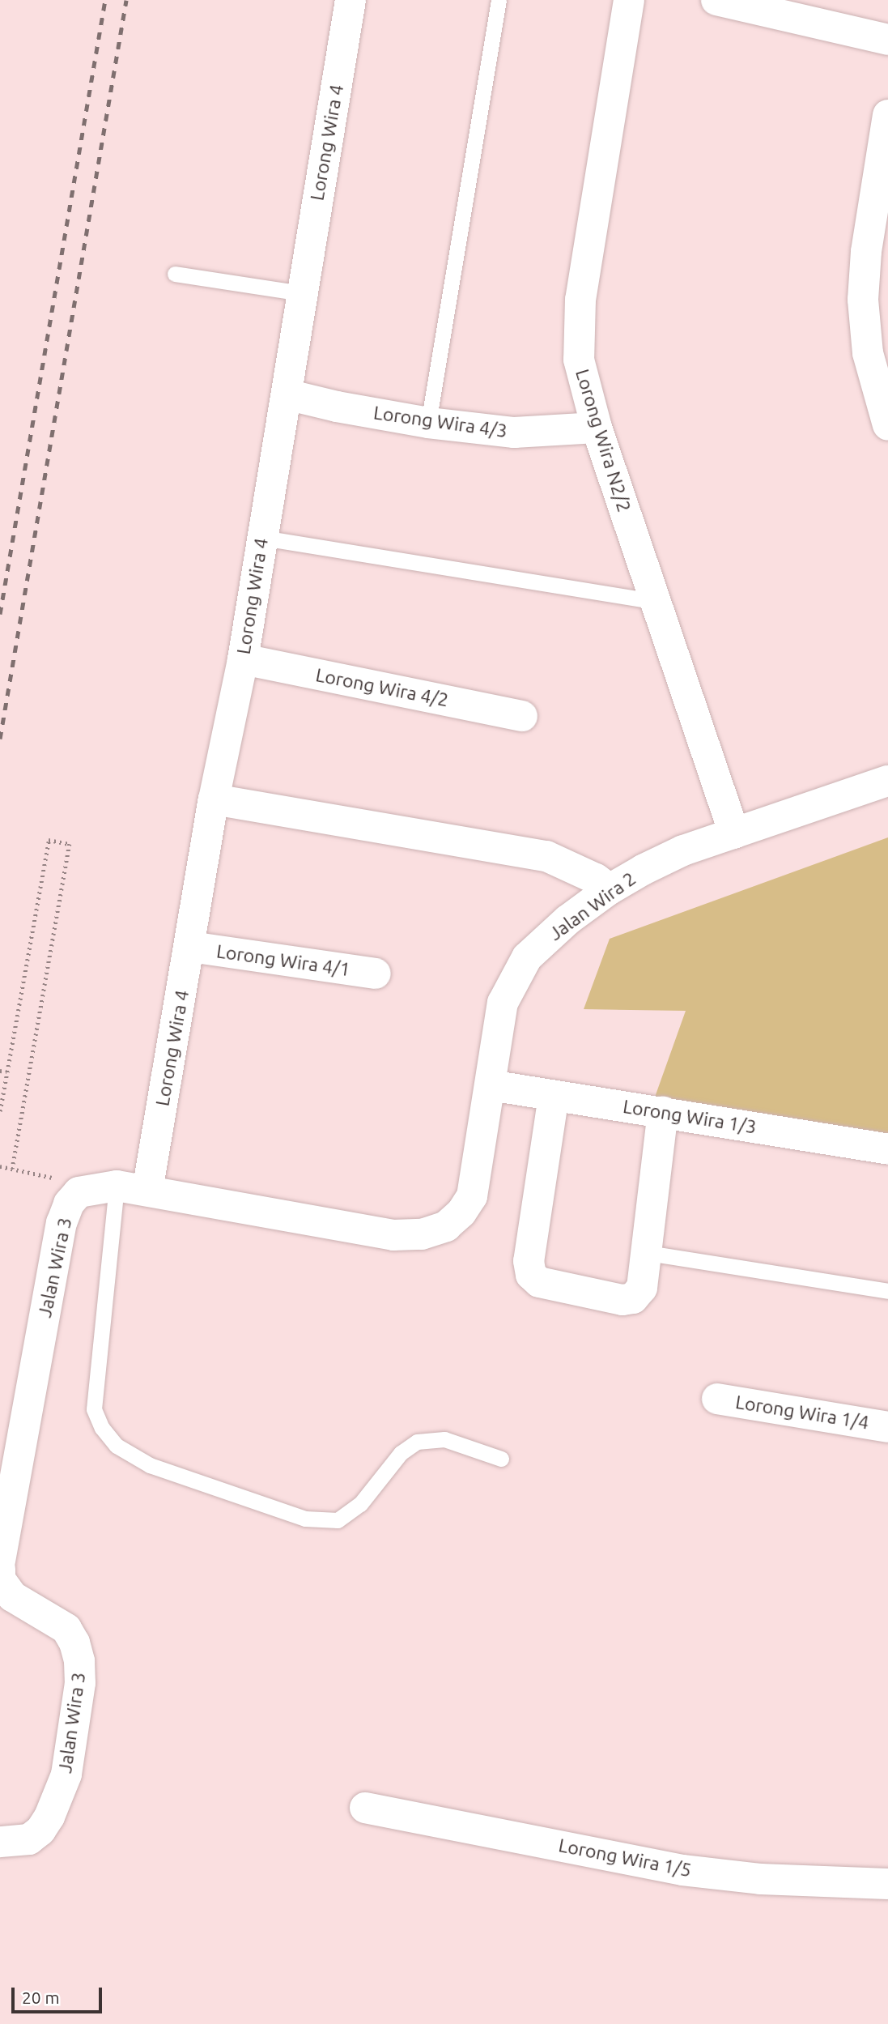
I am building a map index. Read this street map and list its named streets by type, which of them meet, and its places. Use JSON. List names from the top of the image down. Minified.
{"streets":{"street":["Lorong Wira 4","Lorong Wira 4/3","Lorong Wira N2/2","Lorong Wira 4/2","Jalan Wira 2","Lorong Wira 4/1","Lorong Wira 1/3","Jalan Wira 3","Lorong Wira 1/4","Lorong Wira 1/5"]},"crossings":[["Lorong Wira 4","Lorong Wira 4/3"],["Lorong Wira 4","Lorong Wira 4/2"],["Lorong Wira 4","Lorong Wira 4/1"],["Lorong Wira 4","Jalan Wira 3"],["Lorong Wira 4/3","Lorong Wira N2/2"],["Lorong Wira N2/2","Jalan Wira 2"],["Jalan Wira 2","Lorong Wira 1/3"],["Jalan Wira 2","Jalan Wira 3"]],"scale_bar":"20 m"}
